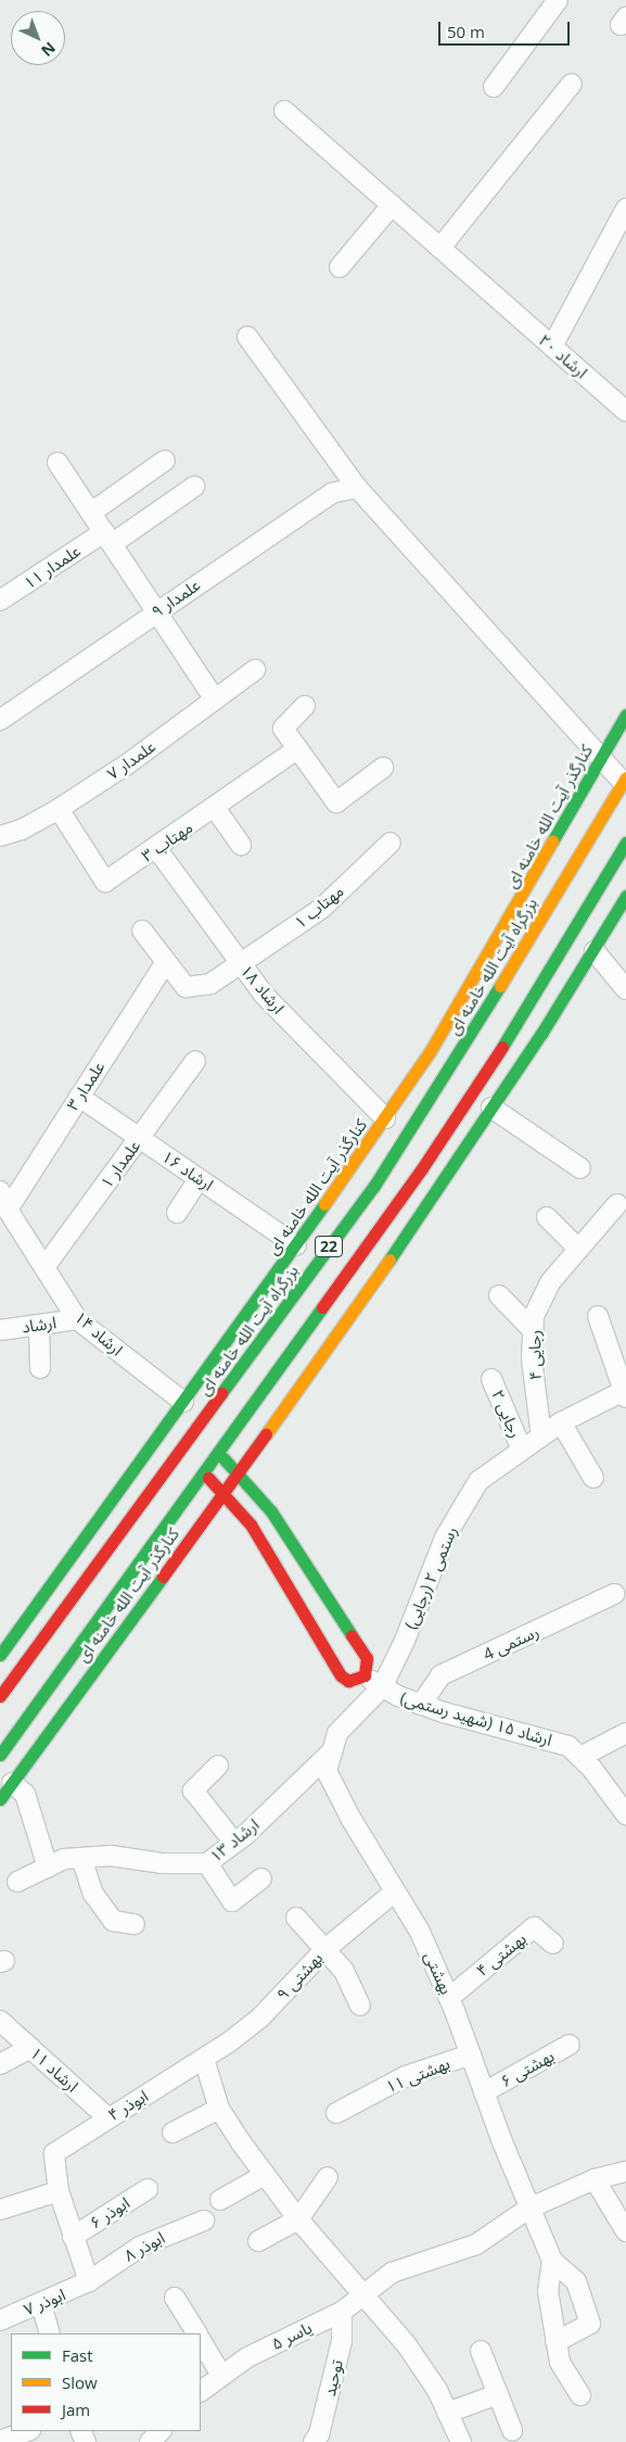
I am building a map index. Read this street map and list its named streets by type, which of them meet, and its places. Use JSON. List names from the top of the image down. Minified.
{"streets":{"main road":["کنارگذر آیت الله خامنه ای","بزرگراه آیت الله خامنه ای","22"],"street":["ارشاد ۲۰","علمدار ۱۱","علمدار ۹","علمدار ۷","مهتاب ۳","مهتاب ۱","ارشاد ۱۸","علمدار ۳","علمدار ۱","ارشاد ۱۶","ارشاد","ارشاد ۱۴","رجایی ۴","رجایی ۲","رستمی ۲ (رجایی)","رستمی 4","ارشاد ۱۵ (شهید رستمی)","ارشاد ۱۳","بهشتی ۴","بهشتی","بهشتی ۹","بهشتی ۶","ارشاد ۱۱","بهشتی ۱۱","ابوذر ۴","ابوذر ۶","ابوذر ۸","ابوذر ۷","یاسر ۵","توحید"]},"crossings":[["علمدار ۷","مهتاب ۳"],["کنارگذر آیت الله خامنه ای","بزرگراه آیت الله خامنه ای"],["کنارگذر آیت الله خامنه ای","ارشاد ۱۸"],["کنارگذر آیت الله خامنه ای","ارشاد ۱۶"],["کنارگذر آیت الله خامنه ای","ارشاد ۱۴"],["مهتاب ۳","ارشاد ۱۸"],["مهتاب ۱","ارشاد ۱۸"],["مهتاب ۱","علمدار ۳"],["علمدار ۳","ارشاد ۱۶"],["علمدار ۳","ارشاد ۱۴"],["علمدار ۱","ارشاد ۱۶"],["علمدار ۱","ارشاد ۱۴"],["ارشاد","ارشاد ۱۴"],["رجایی ۴","رستمی ۲ (رجایی)"],["رجایی ۲","رستمی ۲ (رجایی)"],["رستمی ۲ (رجایی)","ارشاد ۱۵ (شهید رستمی)"],["رستمی ۲ (رجایی)","ارشاد ۱۳"],["رستمی ۲ (رجایی)","بهشتی"],["رستمی 4","ارشاد ۱۵ (شهید رستمی)"],["ارشاد ۱۳","بهشتی"],["بهشتی ۴","بهشتی"],["بهشتی","بهشتی ۹"],["بهشتی","بهشتی ۶"],["بهشتی","بهشتی ۱۱"],["بهشتی","یاسر ۵"],["بهشتی ۹","ابوذر ۴"],["ارشاد ۱۱","ابوذر ۴"],["ابوذر ۸","ابوذر ۷"],["یاسر ۵","توحید"]],"legend":["Fast","Slow","Jam"],"scale_bar":"50 m","north":"bottom right"}
